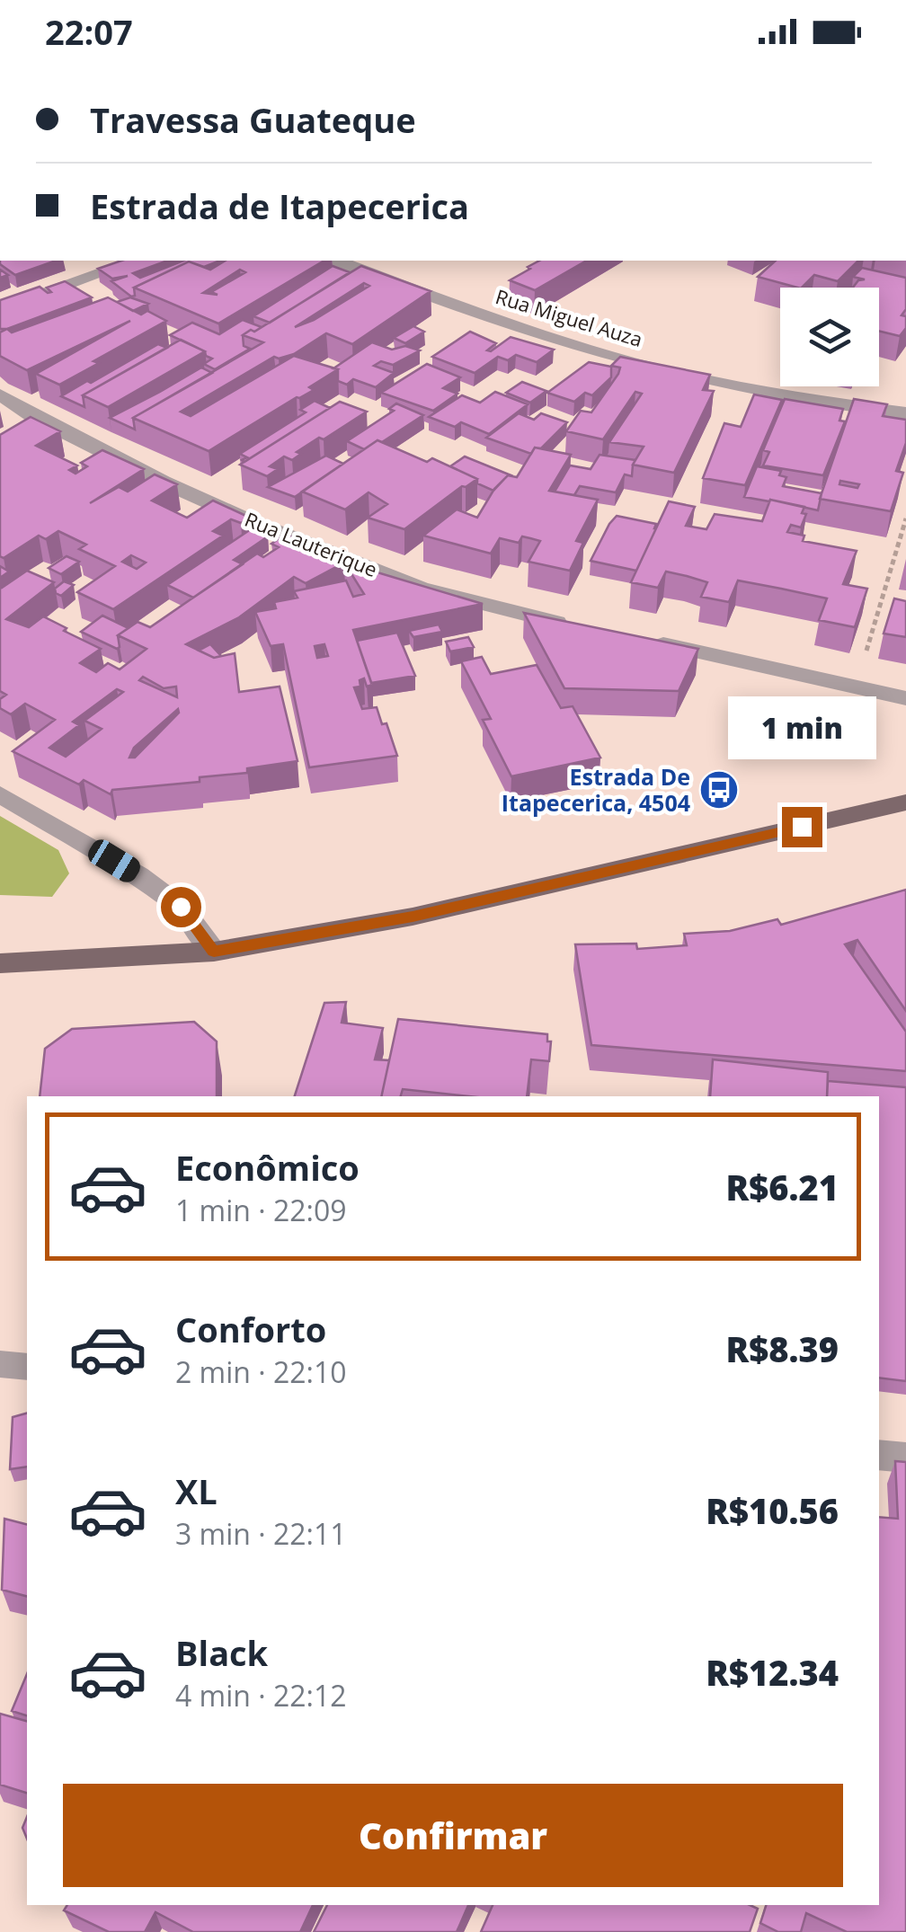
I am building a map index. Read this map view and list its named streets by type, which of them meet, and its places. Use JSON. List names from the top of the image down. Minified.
{"streets":{"street":["Rua Miguel Auza","Rua Lauterique"]},"places":{"bus stop":["Estrada De Itapecerica, 4504"]},"page":{"status":"22:07","banner":["Travessa Guateque","Estrada de Itapecerica"],"bubble":"1 min","list":[{"name":"Econômico","note":"1 min · 22:09","value":"R$6.21"},{"name":"Conforto","note":"2 min · 22:10","value":"R$8.39"},{"name":"XL","note":"3 min · 22:11","value":"R$10.56"},{"name":"Black","note":"4 min · 22:12","value":"R$12.34"}],"buttons":"Confirmar"}}
